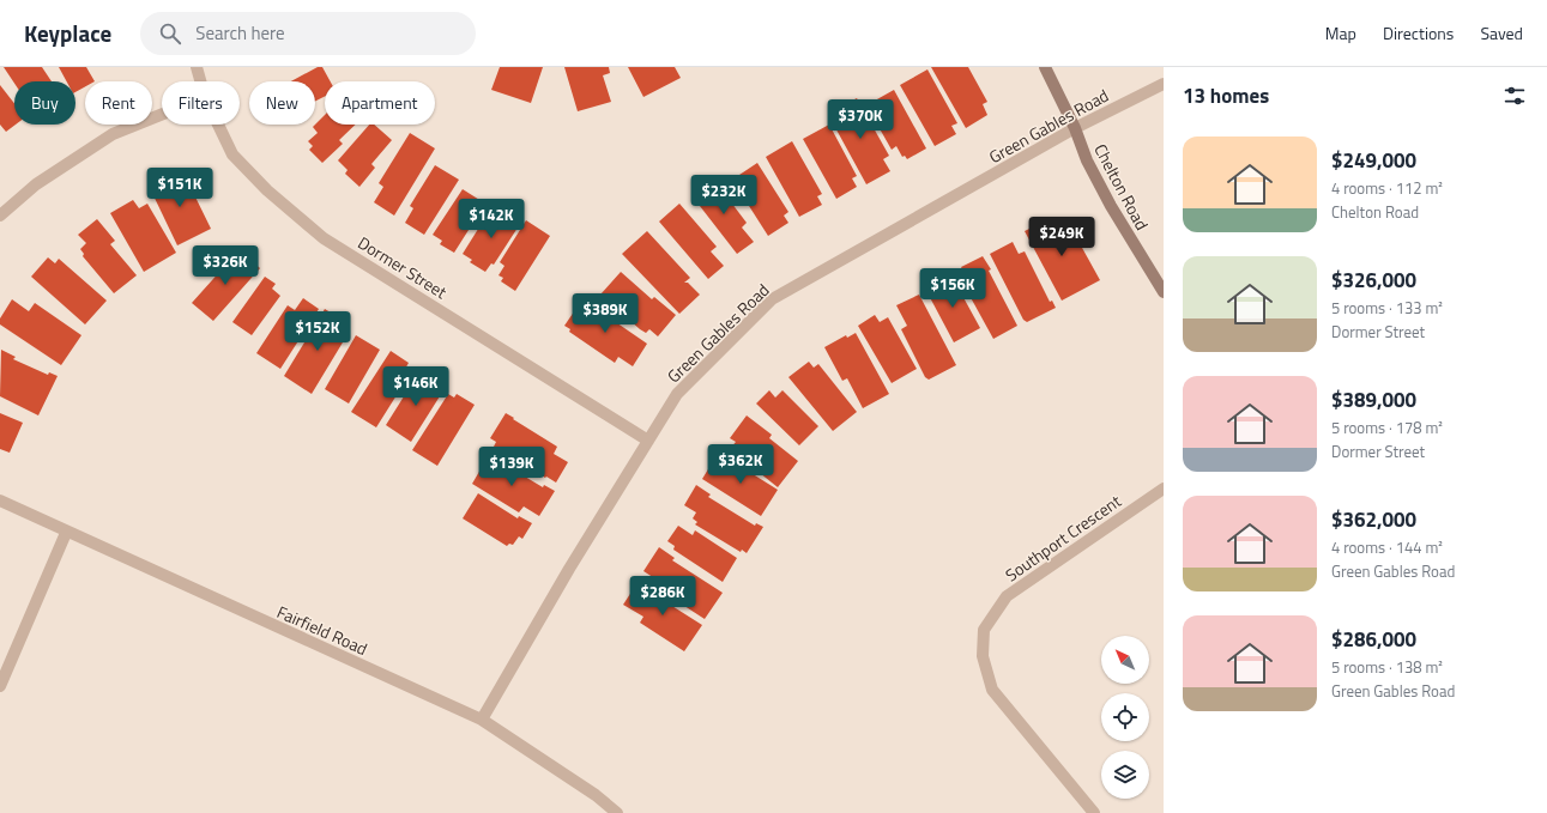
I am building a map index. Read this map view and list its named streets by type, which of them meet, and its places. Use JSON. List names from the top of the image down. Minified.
{"streets":{"street":["Green Gables Road","Chelton Road","Dormer Street","Southport Crescent","Fairfield Road"]},"crossings":[["Green Gables Road","Chelton Road"],["Green Gables Road","Dormer Street"],["Green Gables Road","Fairfield Road"]],"north":"top left","page":{"header":"Keyplace","search":"Search here","nav":["Map","Directions","Saved"],"heading":"13 homes","chip":["Buy","Rent","Filters","New","Apartment"],"price":["$370K","$151K","$232K","$142K","$249K","$326K","$156K","$389K","$152K","$146K","$362K","$139K","$286K"],"list":[{"name":"$249,000","note":"4 rooms · 112 m² · Chelton Road"},{"name":"$326,000","note":"5 rooms · 133 m² · Dormer Street"},{"name":"$389,000","note":"5 rooms · 178 m² · Dormer Street"},{"name":"$362,000","note":"4 rooms · 144 m² · Green Gables Road"},{"name":"$286,000","note":"5 rooms · 138 m² · Green Gables Road"}]}}
